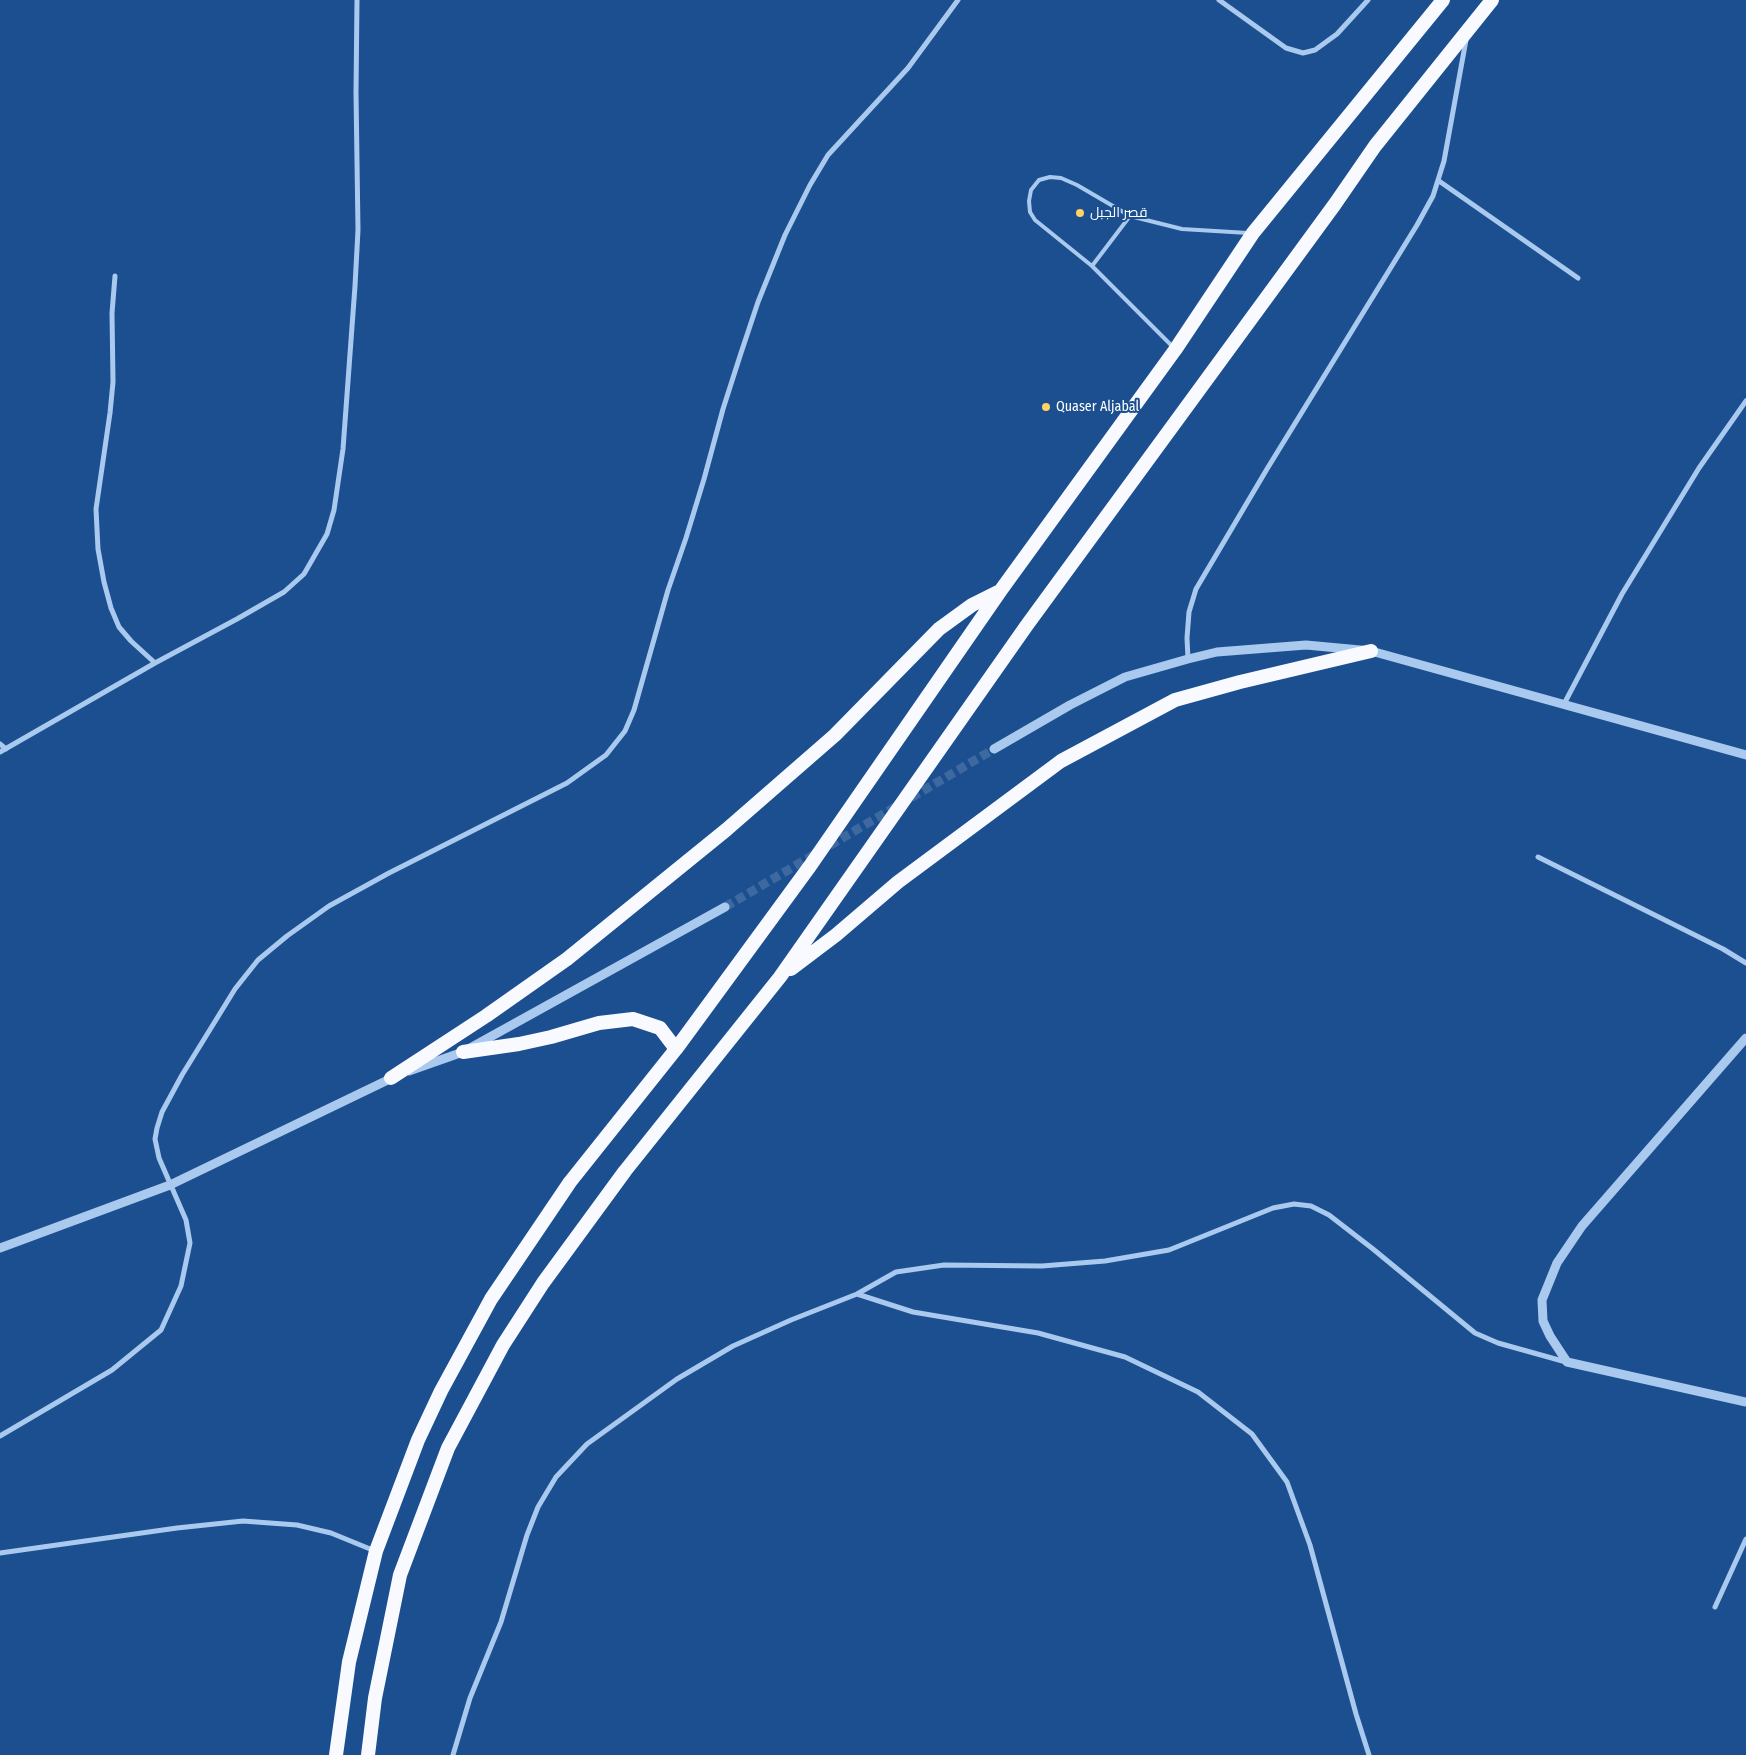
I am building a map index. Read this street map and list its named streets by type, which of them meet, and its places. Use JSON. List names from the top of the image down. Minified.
{"places":["قصر الجبل","Quaser Aljabal"]}
